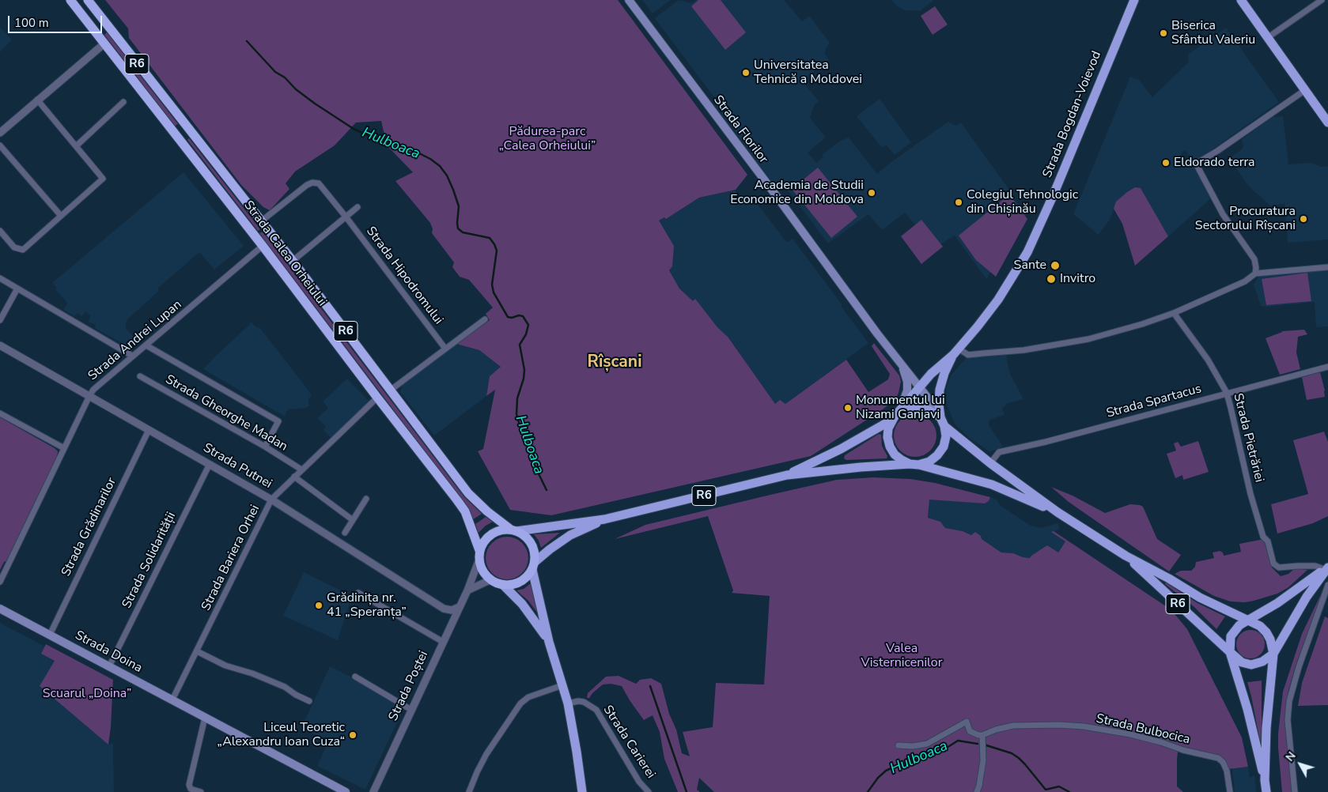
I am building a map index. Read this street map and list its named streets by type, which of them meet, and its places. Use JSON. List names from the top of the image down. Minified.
{"streets":{"highway":["R6","Strada Calea Orheiului"],"main road":["Strada Bogdan-Voievod","Strada Florilor","Strada Doina"],"street":["Strada Hipodromului","Strada Andrei Lupan","Strada Spartacus","Strada Gheorghe Madan","Strada Pietrăriei","Strada Putnei","Strada Grădinarilor","Strada Bariera Orhei","Strada Solidarității","Strada Poștei","Strada Bulbocica","Strada Carierei"]},"crossings":[["R6","Strada Bogdan-Voievod"],["R6","Strada Florilor"],["R6","Strada Calea Orheiului"],["R6","Strada Spartacus"],["R6","Strada Poștei"],["Strada Bogdan-Voievod","Strada Florilor"],["Strada Calea Orheiului","Strada Hipodromului"],["Strada Calea Orheiului","Strada Andrei Lupan"],["Strada Calea Orheiului","Strada Bariera Orhei"],["Strada Calea Orheiului","Strada Poștei"],["Strada Andrei Lupan","Strada Putnei"],["Strada Spartacus","Strada Pietrăriei"],["Strada Gheorghe Madan","Strada Bariera Orhei"],["Strada Putnei","Strada Grădinarilor"],["Strada Putnei","Strada Bariera Orhei"],["Strada Putnei","Strada Solidarității"],["Strada Putnei","Strada Poștei"],["Strada Grădinarilor","Strada Doina"],["Strada Bariera Orhei","Strada Doina"],["Strada Solidarității","Strada Doina"]],"districts":["Rîșcani"],"water":["Hulboaca"],"parks":["Pădurea-parc „Calea Orheiului”","Valea Visternicenilor","Scuarul „Doina”"],"places":["Biserica Sfântul Valeriu","Universitatea Tehnică a Moldovei","Eldorado terra","Academia de Studii Economice din Moldova","Colegiul Tehnologic din Chișinău","Procuratura Sectorului Rîșcani","Sante","Invitro","Monumentul lui Nizami Ganjavi","Grădinița nr. 41 „Speranța”","Liceul Teoretic „Alexandru Ioan Cuza“"],"scale_bar":"100 m","north":"top left"}
